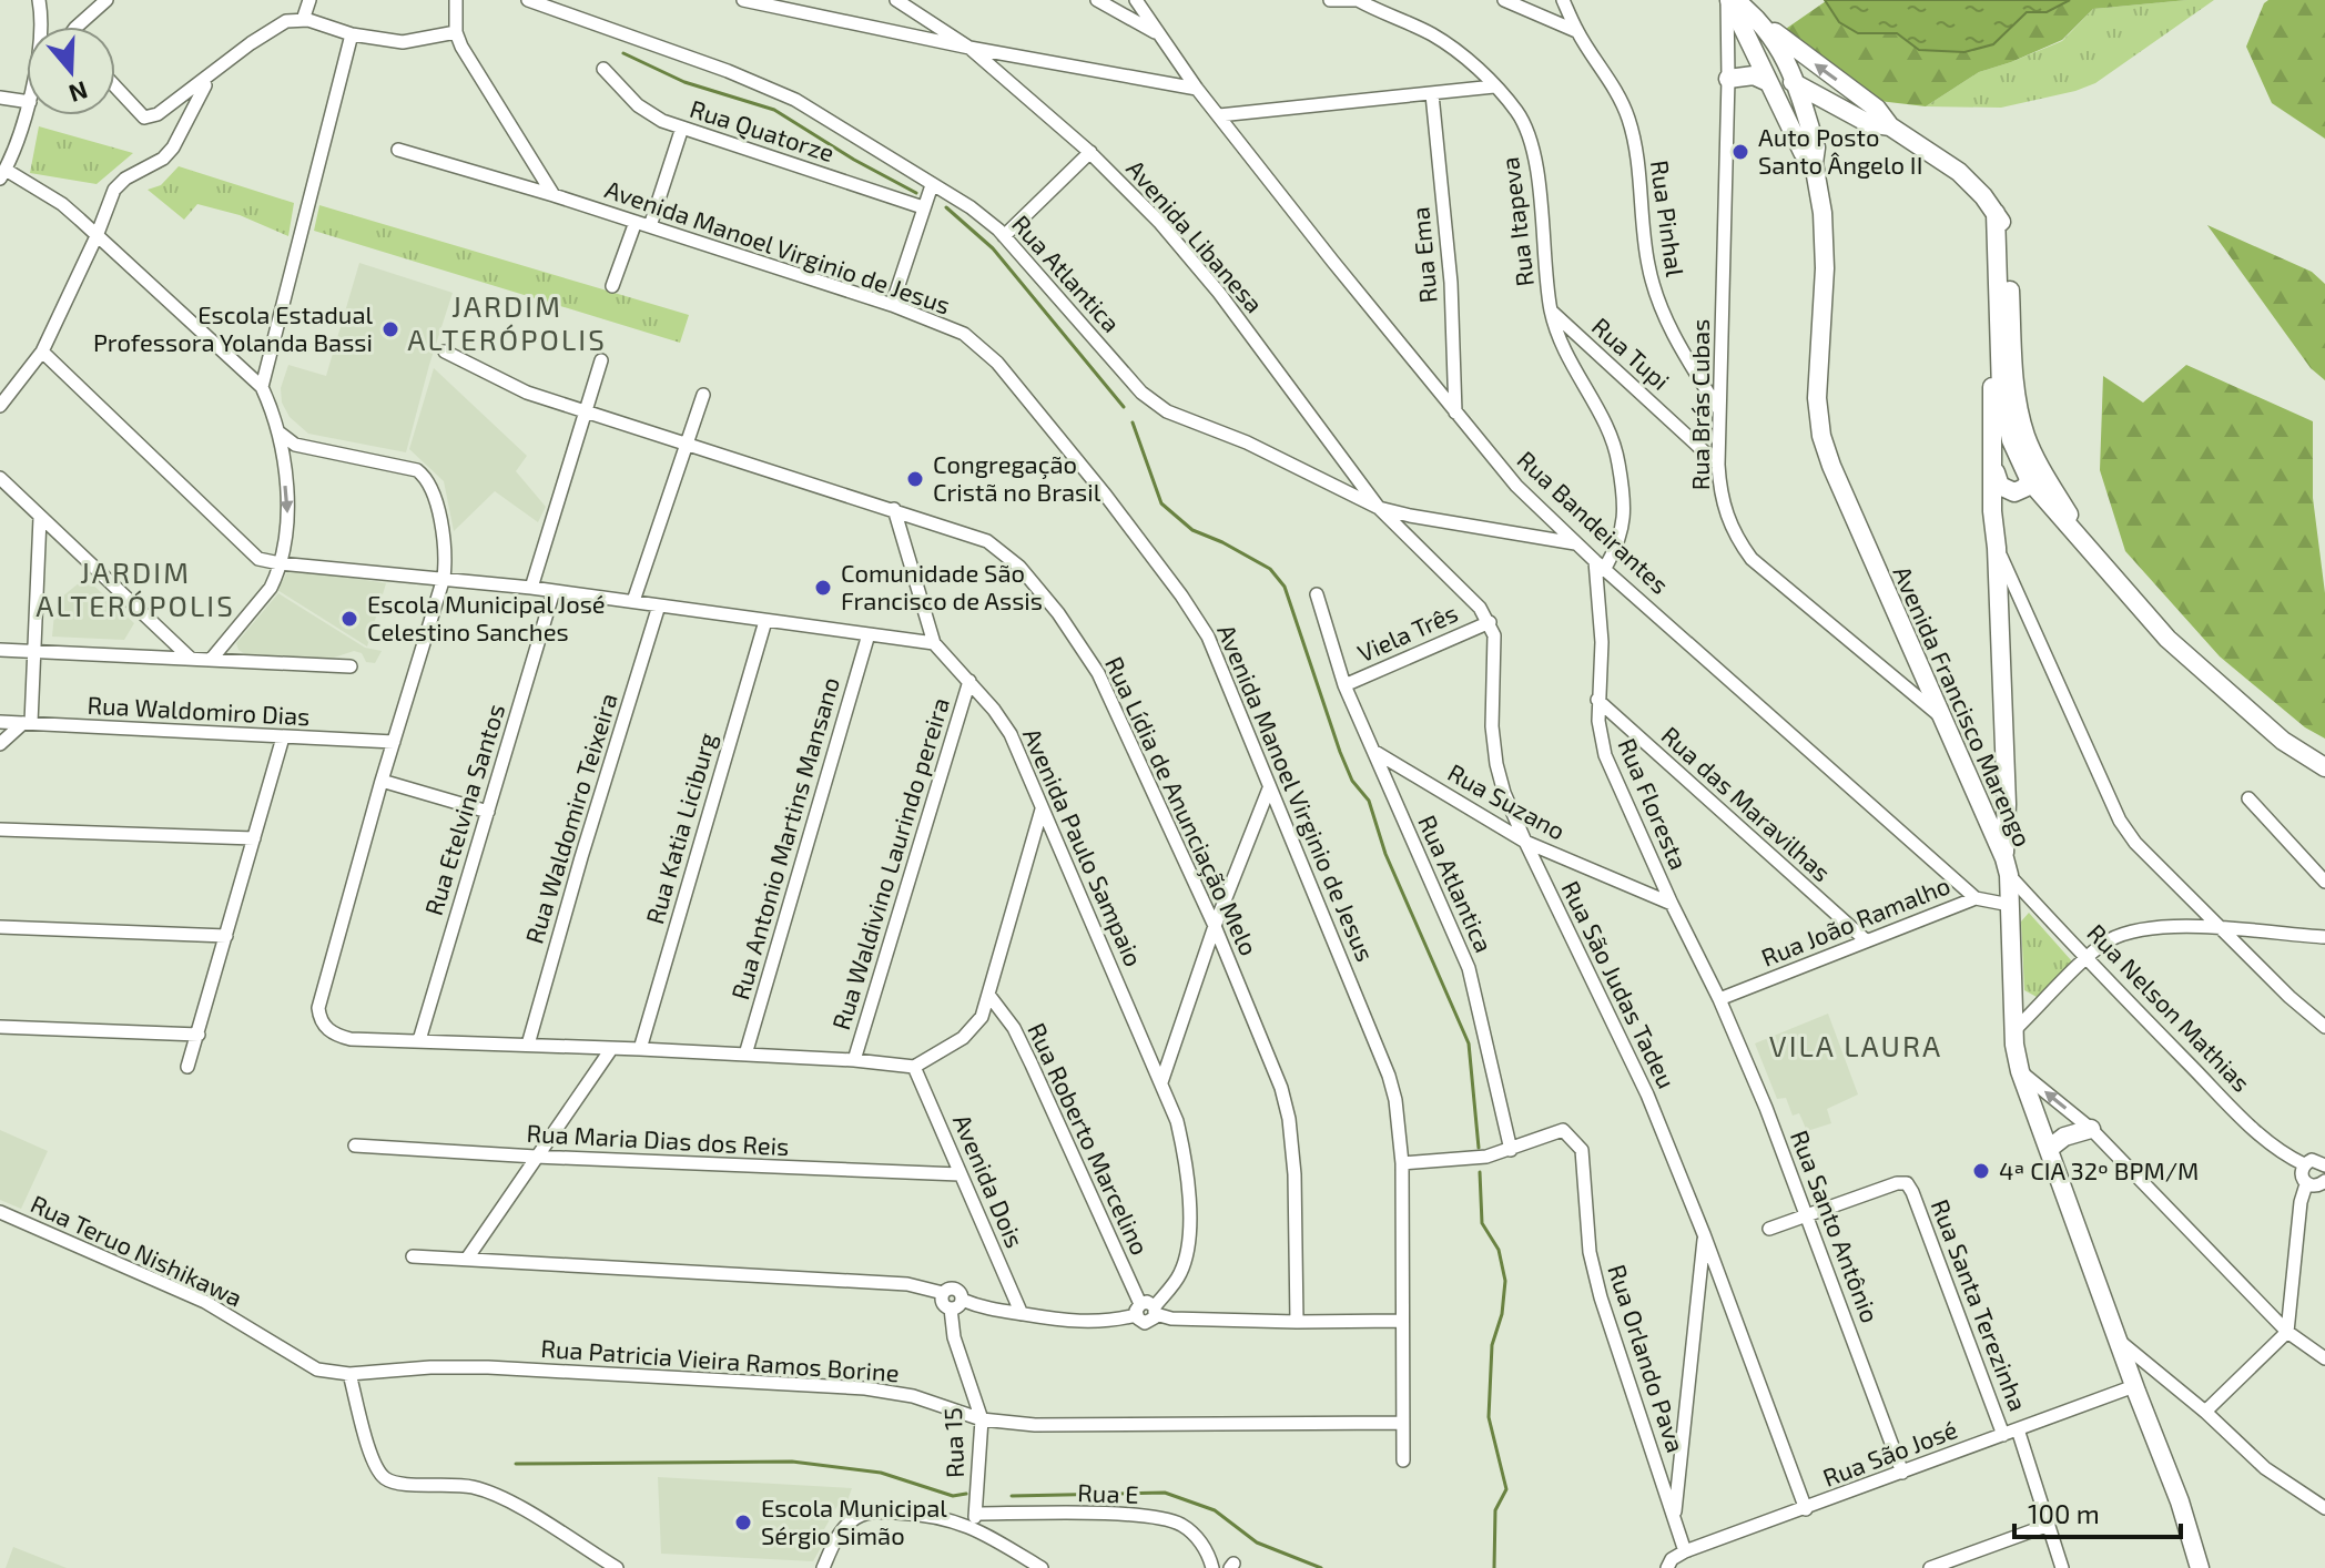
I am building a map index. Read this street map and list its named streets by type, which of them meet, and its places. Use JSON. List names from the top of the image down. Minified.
{"streets":{"main road":["Avenida Francisco Marengo"],"street":["Rua Quatorze","Rua Pinhal","Rua Itapeva","Avenida Libanesa","Avenida Manoel Virginio de Jesus","Rua Ema","Rua Atlantica","Rua Tupi","Rua Brás Cubas","Rua Bandeirantes","Viela Três","Rua Waldomiro Dias","Rua Suzano","Rua Floresta","Rua das Maravilhas","Rua Lídia de Anunciação Melo","Rua Etelvina Santos","Rua Waldomiro Teixeira","Rua Katia Liciburg","Rua Antonio Martins Mansano","Avenida Paulo Sampaio","Rua Waldivino Laurindo pereira","Rua João Ramalho","Rua São Judas Tadeu","Rua Nelson Mathias","Rua Roberto Marcelino","Rua Maria Dias dos Reis","Avenida Dois","Rua Santo Antônio","Rua Teruo Nishikawa","Rua Santa Terezinha","Rua Orlando Pava","Rua Patricia Vieira Ramos Borine","Rua 15","Rua São José","Rua E"]},"crossings":[["Rua Pinhal","Rua Brás Cubas"],["Rua Itapeva","Rua Tupi"],["Rua Itapeva","Rua Bandeirantes"],["Rua Itapeva","Rua Floresta"],["Avenida Libanesa","Rua Atlantica"],["Avenida Manoel Virginio de Jesus","Rua Patricia Vieira Ramos Borine"],["Rua Ema","Rua Bandeirantes"],["Rua Atlantica","Rua Bandeirantes"],["Rua Atlantica","Viela Três"],["Rua Atlantica","Rua Suzano"],["Rua Atlantica","Rua Orlando Pava"],["Rua Tupi","Rua Brás Cubas"],["Rua Brás Cubas","Avenida Francisco Marengo"],["Rua Bandeirantes","Rua Floresta"],["Rua Bandeirantes","Rua João Ramalho"],["Viela Três","Rua São Judas Tadeu"],["Avenida Francisco Marengo","Rua João Ramalho"],["Avenida Francisco Marengo","Rua Nelson Mathias"],["Avenida Francisco Marengo","Rua São José"],["Rua Suzano","Rua Floresta"],["Rua Suzano","Rua São Judas Tadeu"],["Rua Floresta","Rua das Maravilhas"],["Rua Floresta","Rua João Ramalho"],["Rua Floresta","Rua Santo Antônio"],["Rua das Maravilhas","Rua João Ramalho"],["Avenida Paulo Sampaio","Rua Waldivino Laurindo pereira"],["Rua João Ramalho","Rua Santo Antônio"],["Rua São Judas Tadeu","Rua São José"],["Rua Maria Dias dos Reis","Avenida Dois"],["Rua Santo Antônio","Rua Santa Terezinha"],["Rua Santo Antônio","Rua São José"],["Rua Teruo Nishikawa","Rua Patricia Vieira Ramos Borine"],["Rua Santa Terezinha","Rua São José"],["Rua Orlando Pava","Rua São José"],["Rua Patricia Vieira Ramos Borine","Rua 15"],["Rua 15","Rua E"]],"districts":["JARDIM ALTERÓPOLIS","JARDIM ALTERÓPOLIS","VILA LAURA"],"places":["Auto Posto Santo Ângelo II","Escola Estadual Professora Yolanda Bassi","Congregação Cristã no Brasil","Comunidade São Francisco de Assis","Escola Municipal José Celestino Sanches","4ª CIA 32º BPM/M","Escola Municipal Sérgio Simão"],"scale_bar":"100 m","north":"bottom"}
